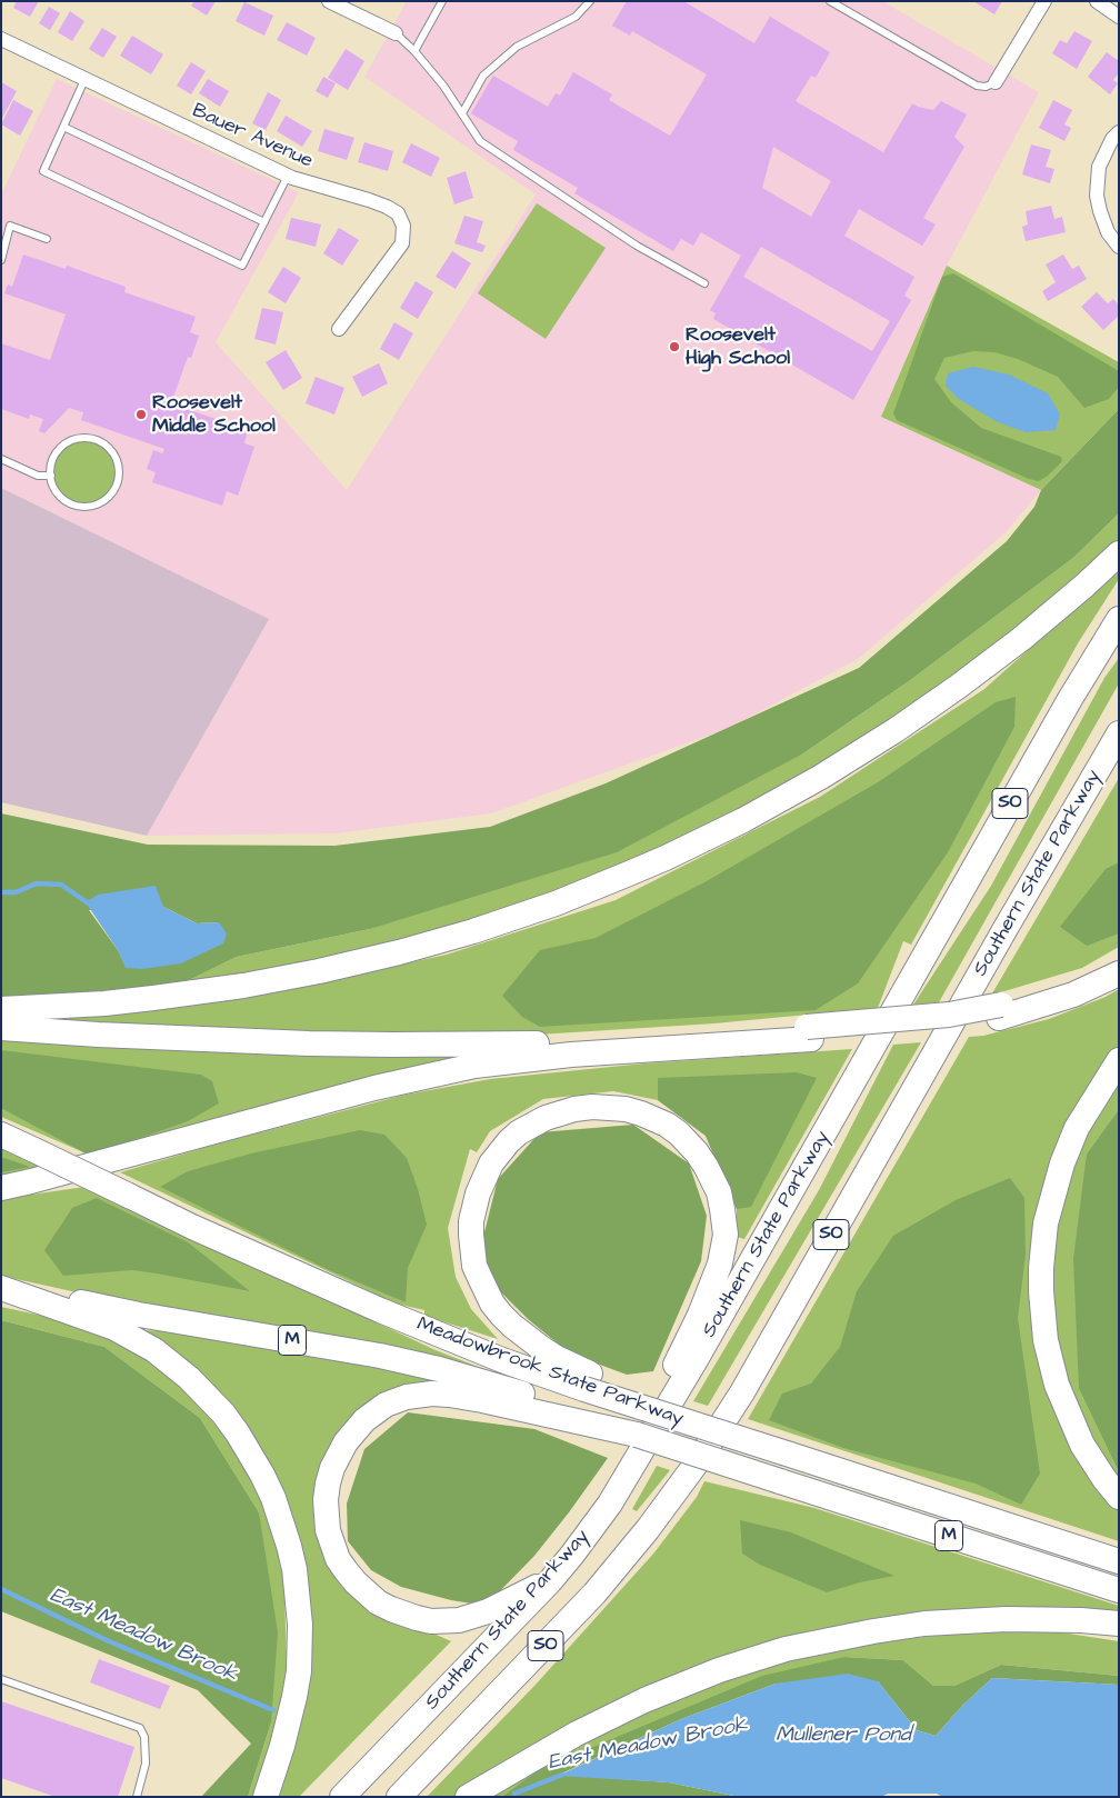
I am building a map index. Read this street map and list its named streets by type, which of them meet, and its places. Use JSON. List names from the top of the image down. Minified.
{"streets":{"highway":["SO","Southern State Parkway","M","Meadowbrook State Parkway"],"street":["Bauer Avenue"]},"water":["East Meadow Brook","Mullener Pond"],"places":["Roosevelt High School","Roosevelt Middle School"]}
